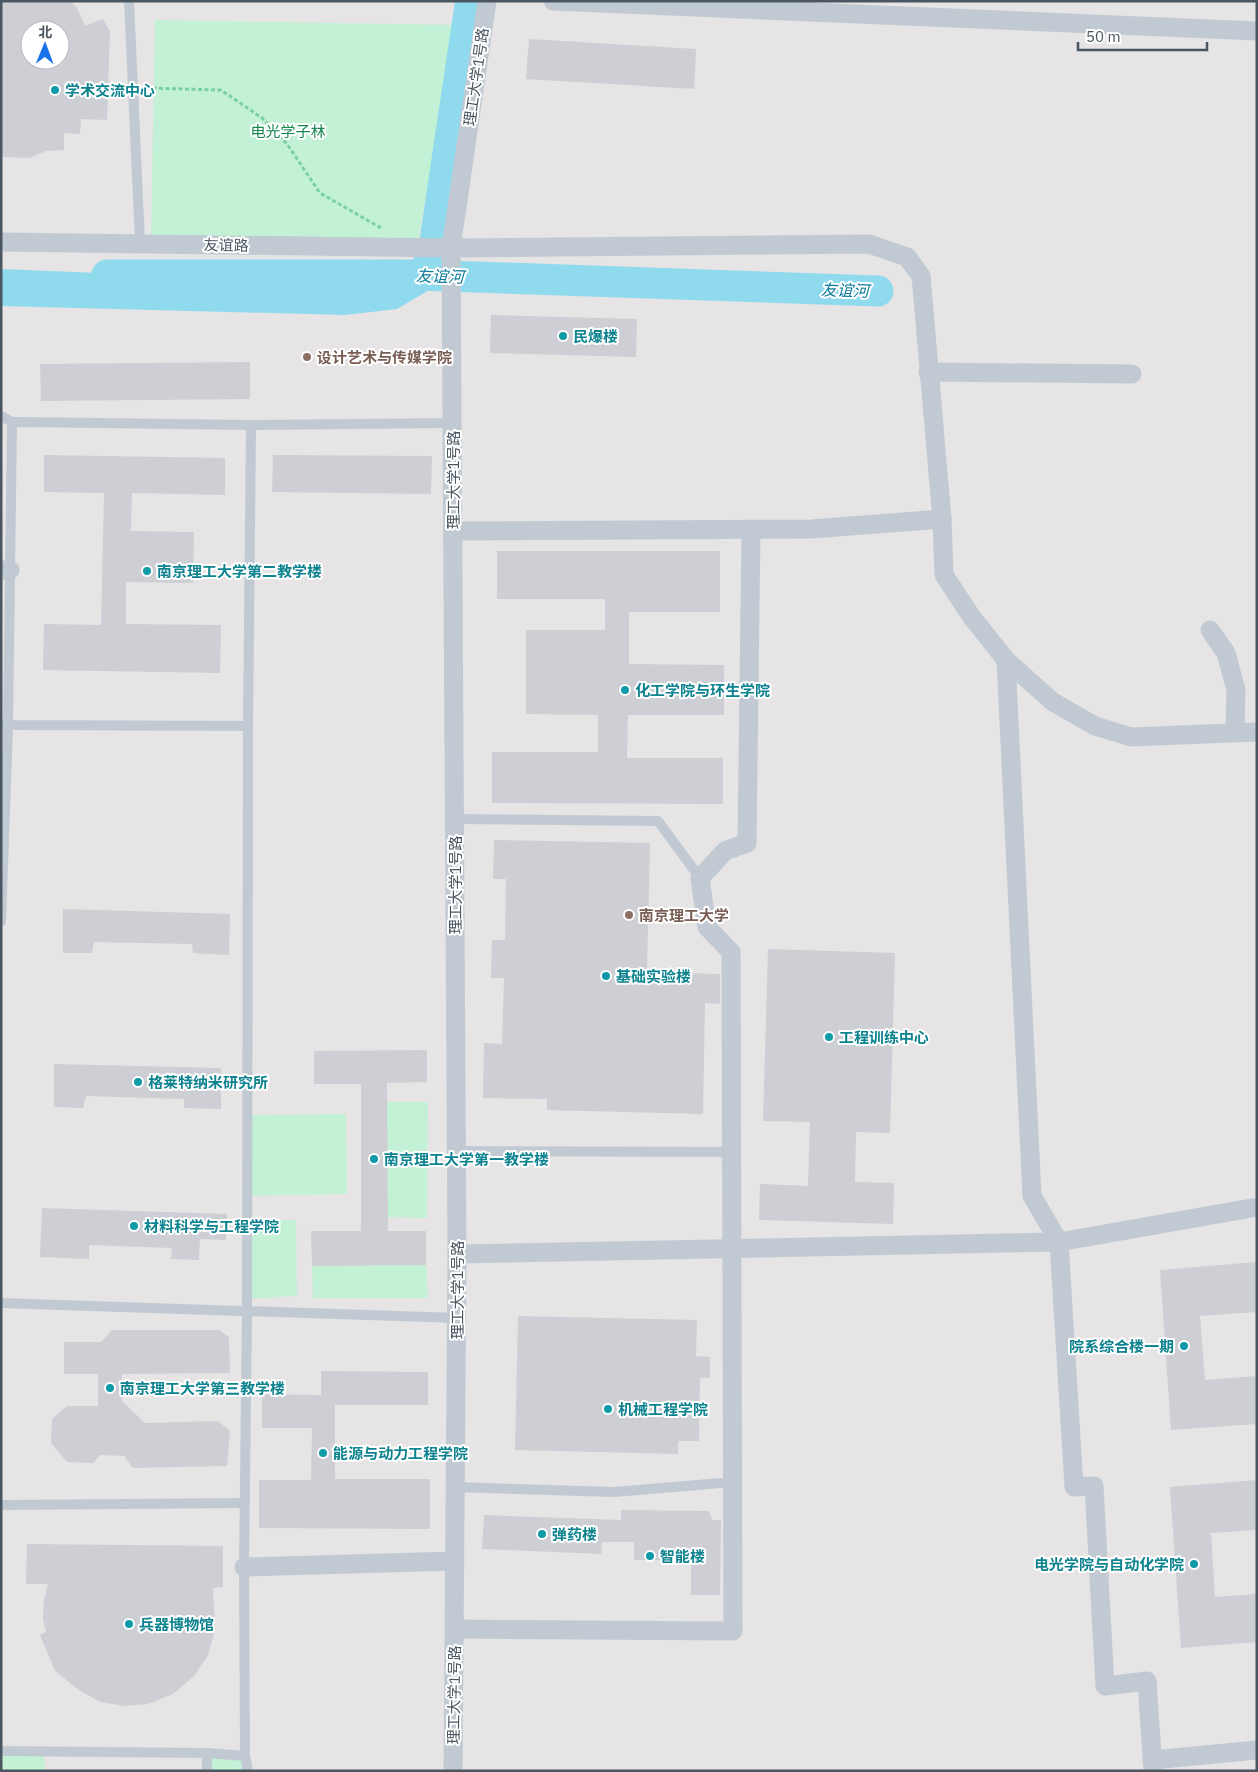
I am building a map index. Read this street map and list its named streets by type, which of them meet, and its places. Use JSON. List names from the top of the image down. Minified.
{"streets":{"street":["理工大学1号路","友谊路"]},"crossings":[["理工大学1号路","友谊路"]],"water":["友谊河"],"parks":["电光学子林"],"places":["学术交流中心","民爆楼","设计艺术与传媒学院","南京理工大学第二教学楼","化工学院与环生学院","南京理工大学","基础实验楼","工程训练中心","格莱特纳米研究所","南京理工大学第一教学楼","材料科学与工程学院","院系综合楼一期","南京理工大学第三教学楼","机械工程学院","能源与动力工程学院","弹药楼","智能楼","电光学院与自动化学院","兵器博物馆"],"scale_bar":"50 m","north":"top"}
